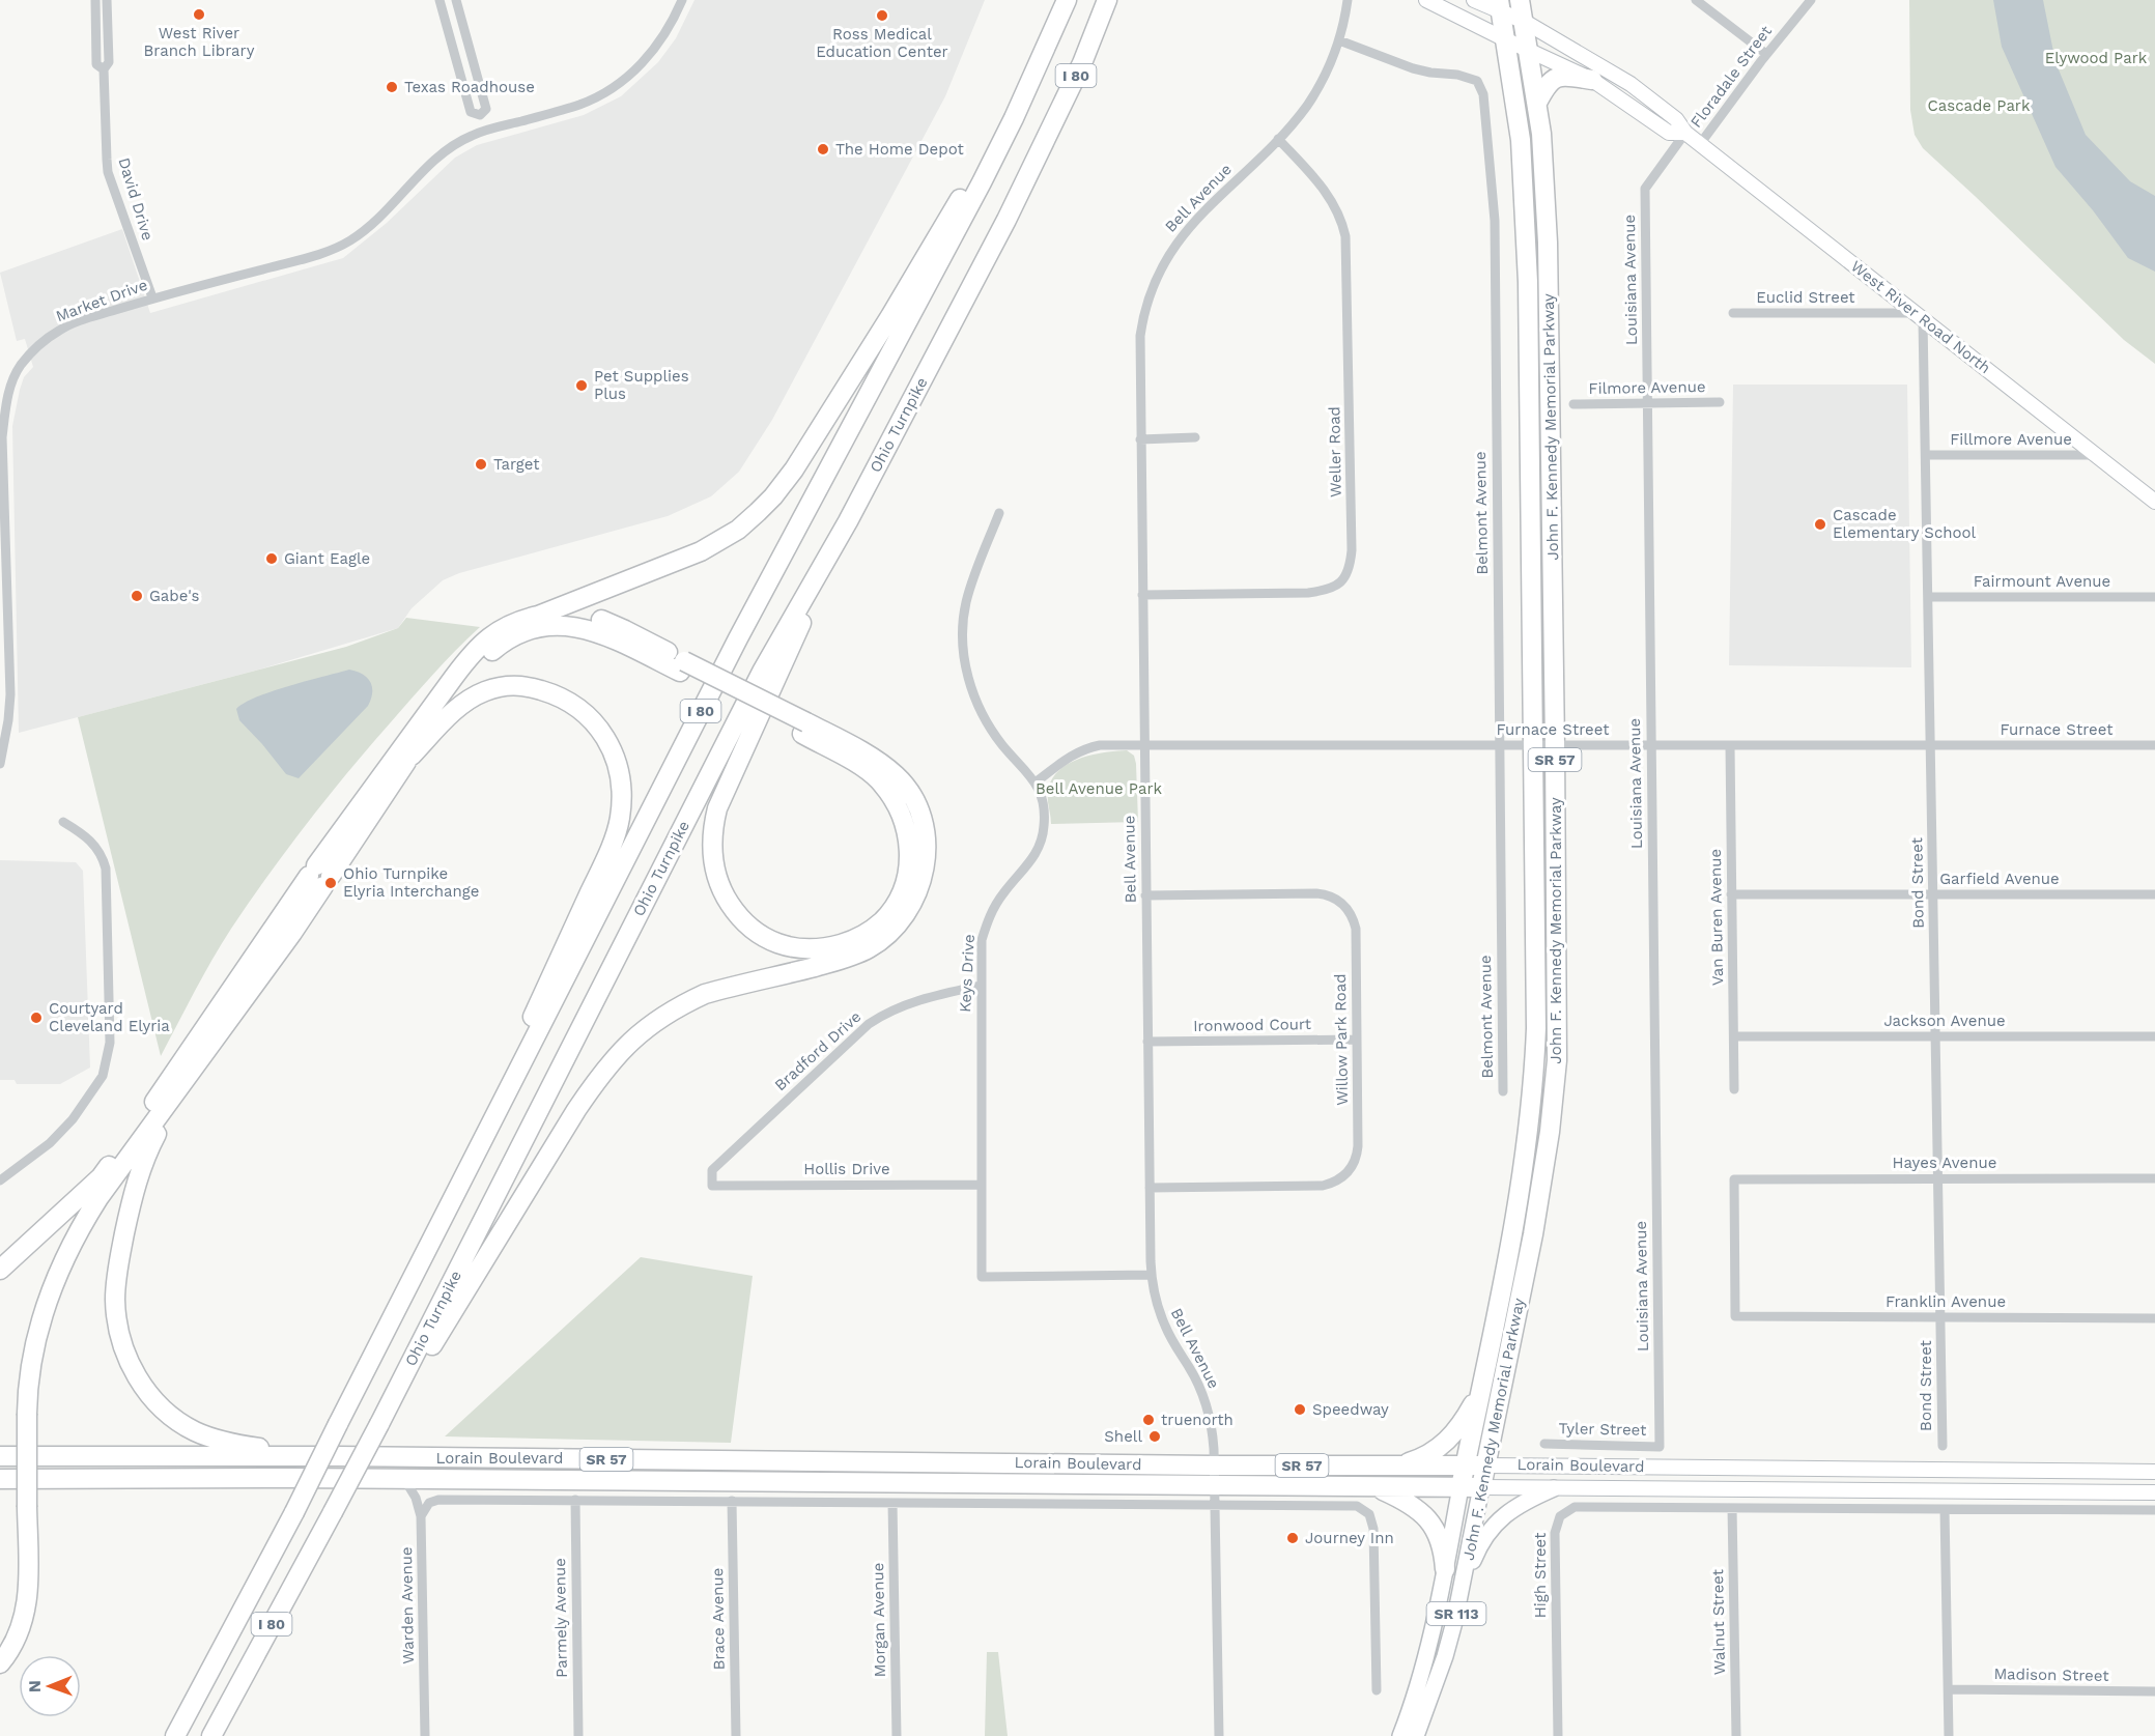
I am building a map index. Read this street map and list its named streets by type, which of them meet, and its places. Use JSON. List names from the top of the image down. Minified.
{"streets":{"highway":["I 80","Ohio Turnpike","John F. Kennedy Memorial Parkway","SR 57","Lorain Boulevard","SR 113"],"main road":["West River Road North"],"street":["Floradale Street","Bell Avenue","David Drive","Louisiana Avenue","Euclid Street","Market Drive","Filmore Avenue","Fillmore Avenue","Weller Road","Belmont Avenue","Fairmount Avenue","Furnace Street","Garfield Avenue","Bond Street","Van Buren Avenue","Keys Drive","Jackson Avenue","Ironwood Court","Willow Park Road","Bradford Drive","Hayes Avenue","Hollis Drive","Franklin Avenue","Tyler Street","High Street","Warden Avenue","Parmely Avenue","Brace Avenue","Morgan Avenue","Walnut Street","Madison Street"]},"crossings":[["Floradale Street","West River Road North"],["Bell Avenue","Weller Road"],["Bell Avenue","Belmont Avenue"],["Bell Avenue","Furnace Street"],["Bell Avenue","Keys Drive"],["Bell Avenue","Ironwood Court"],["Bell Avenue","Willow Park Road"],["Bell Avenue","Lorain Boulevard"],["David Drive","Market Drive"],["Louisiana Avenue","West River Road North"],["Louisiana Avenue","Filmore Avenue"],["Louisiana Avenue","Furnace Street"],["Louisiana Avenue","Tyler Street"],["Euclid Street","West River Road North"],["Euclid Street","Bond Street"],["West River Road North","John F. Kennedy Memorial Parkway"],["West River Road North","Fillmore Avenue"],["West River Road North","Bond Street"],["John F. Kennedy Memorial Parkway","Furnace Street"],["John F. Kennedy Memorial Parkway","SR 57"],["John F. Kennedy Memorial Parkway","Lorain Boulevard"],["Fillmore Avenue","Bond Street"],["Belmont Avenue","Furnace Street"],["Fairmount Avenue","Bond Street"],["Furnace Street","Bond Street"],["Furnace Street","Van Buren Avenue"],["Furnace Street","Keys Drive"],["SR 57","Lorain Boulevard"],["Garfield Avenue","Bond Street"],["Garfield Avenue","Van Buren Avenue"],["Bond Street","Jackson Avenue"],["Bond Street","Hayes Avenue"],["Bond Street","Franklin Avenue"],["Van Buren Avenue","Jackson Avenue"],["Keys Drive","Bradford Drive"],["Keys Drive","Hollis Drive"],["Ironwood Court","Willow Park Road"],["Bradford Drive","Hollis Drive"],["Hayes Avenue","Franklin Avenue"],["Lorain Boulevard","Warden Avenue"],["High Street","Walnut Street"]],"parks":["Elywood Park","Cascade Park","Bell Avenue Park"],"places":["West River Branch Library","Ross Medical Education Center","Texas Roadhouse","The Home Depot","Pet Supplies Plus","Target","Cascade Elementary School","Giant Eagle","Gabe's","Ohio Turnpike Elyria Interchange","Courtyard Cleveland Elyria","Speedway","truenorth","Shell","Journey Inn"],"north":"left"}
